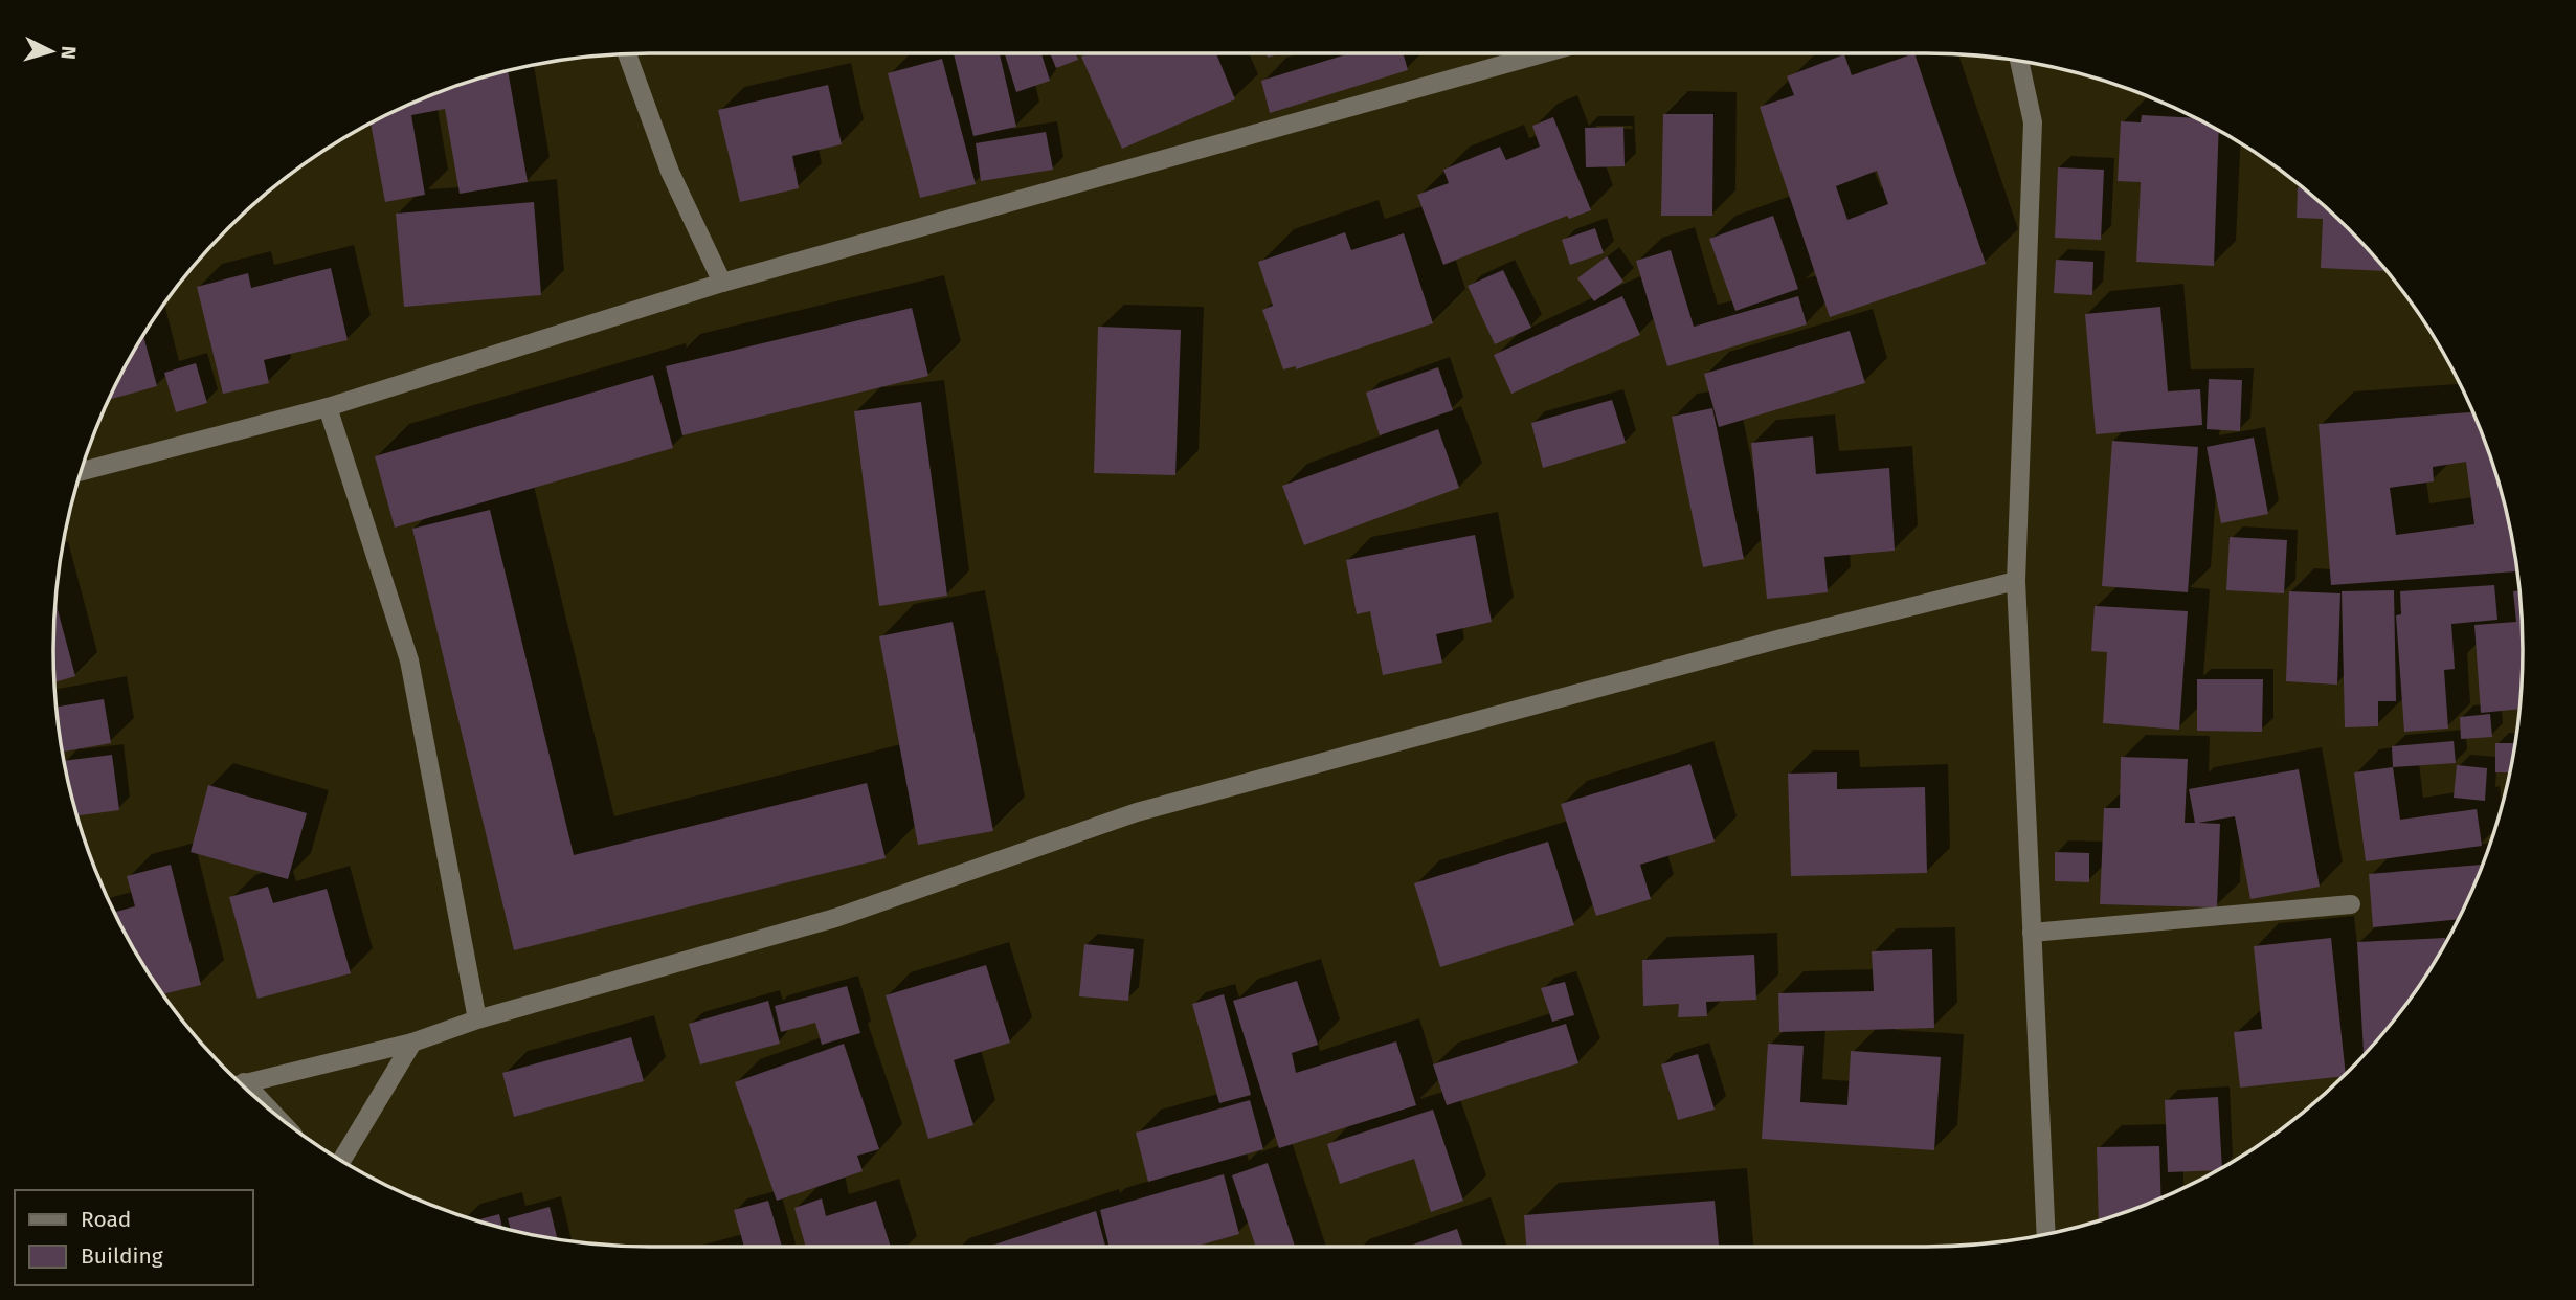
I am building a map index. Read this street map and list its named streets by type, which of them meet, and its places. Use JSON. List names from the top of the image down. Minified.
{"legend":["Road","Building"],"north":"right"}
